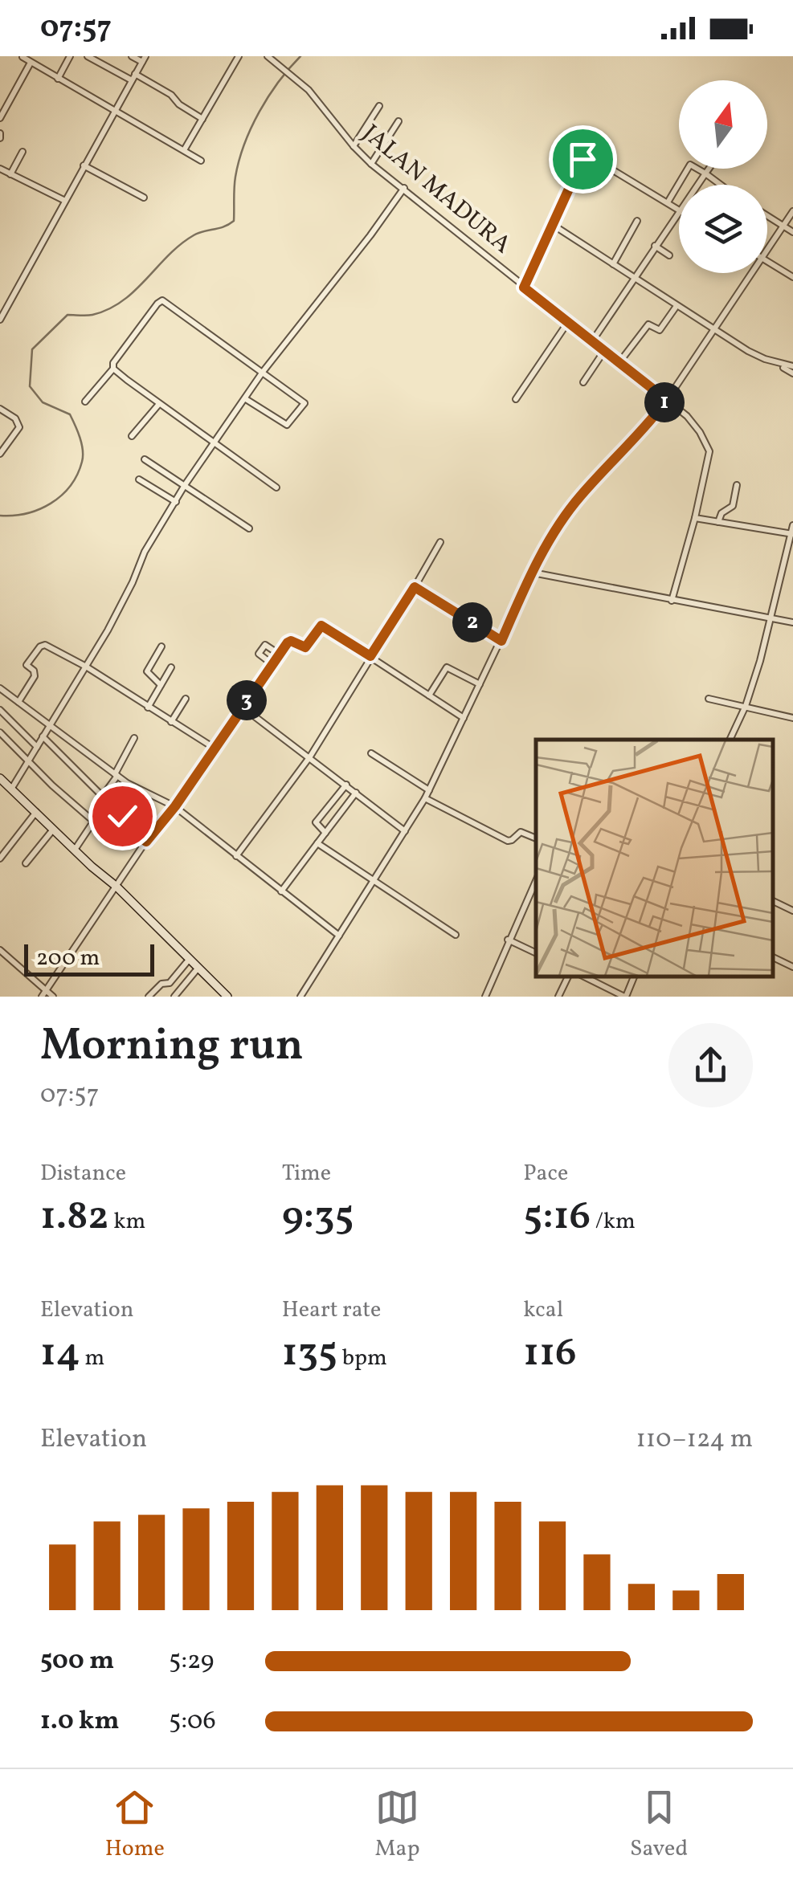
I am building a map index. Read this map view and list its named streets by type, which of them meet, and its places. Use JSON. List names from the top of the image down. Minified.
{"streets":{"street":["JALAN MADURA"]},"scale_bar":"200 m","north":"top","page":{"status":"07:57","pins":["1","2","3"],"scale":"200 m","heading":["Morning run","07:57"],"stats":[["Distance","1.82 km"],["Time","9:35"],["Pace","5:16 /km"],["Elevation","14 m"],["Heart rate","135 bpm"],["kcal","116"]],"chart":["Elevation","110–124 m"],"list":[{"name":"500 m","note":"5:29"},{"name":"1.0 km","note":"5:06"}],"tabs":["Home","Map","Saved"]}}
